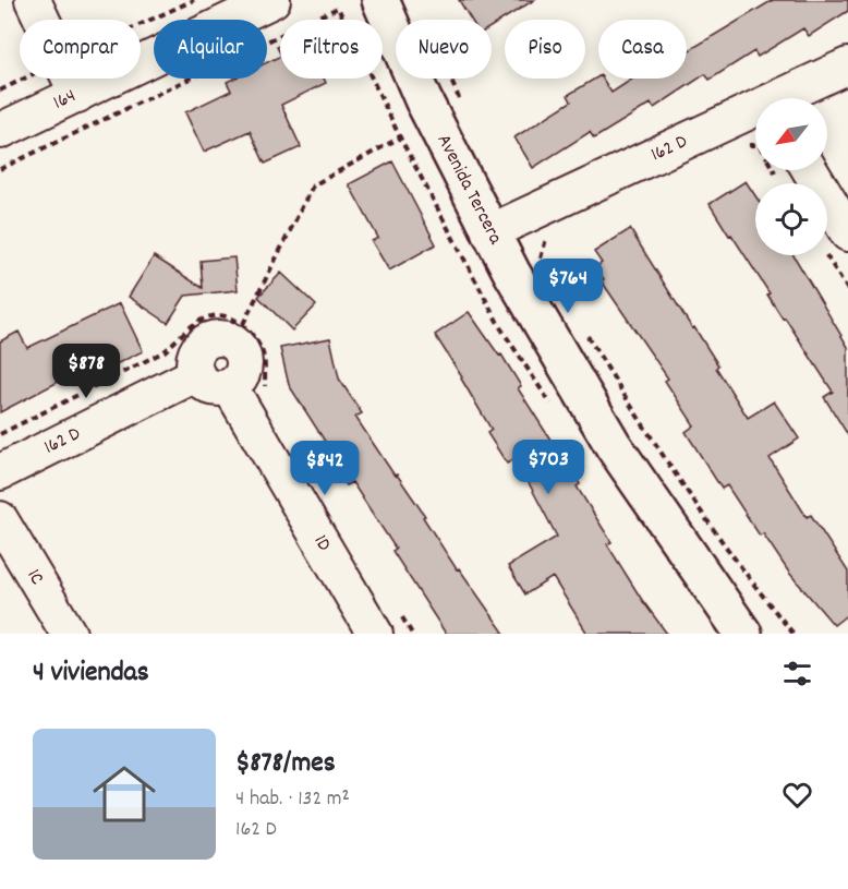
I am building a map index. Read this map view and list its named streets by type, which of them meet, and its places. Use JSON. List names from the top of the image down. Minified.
{"streets":{"main road":["Avenida Tercera"],"street":["164","162 D","1D","1C"]},"crossings":[["162 D","Avenida Tercera"],["162 D","1D"]],"north":"bottom left","page":{"chip":["Comprar","Alquilar","Filtros","Nuevo","Piso","Casa"],"price":["$764","$878","$703","$842"],"heading":"4 viviendas","list":[{"name":"$878/mes","note":"4 hab. · 132 m² · 162 D"}]}}
